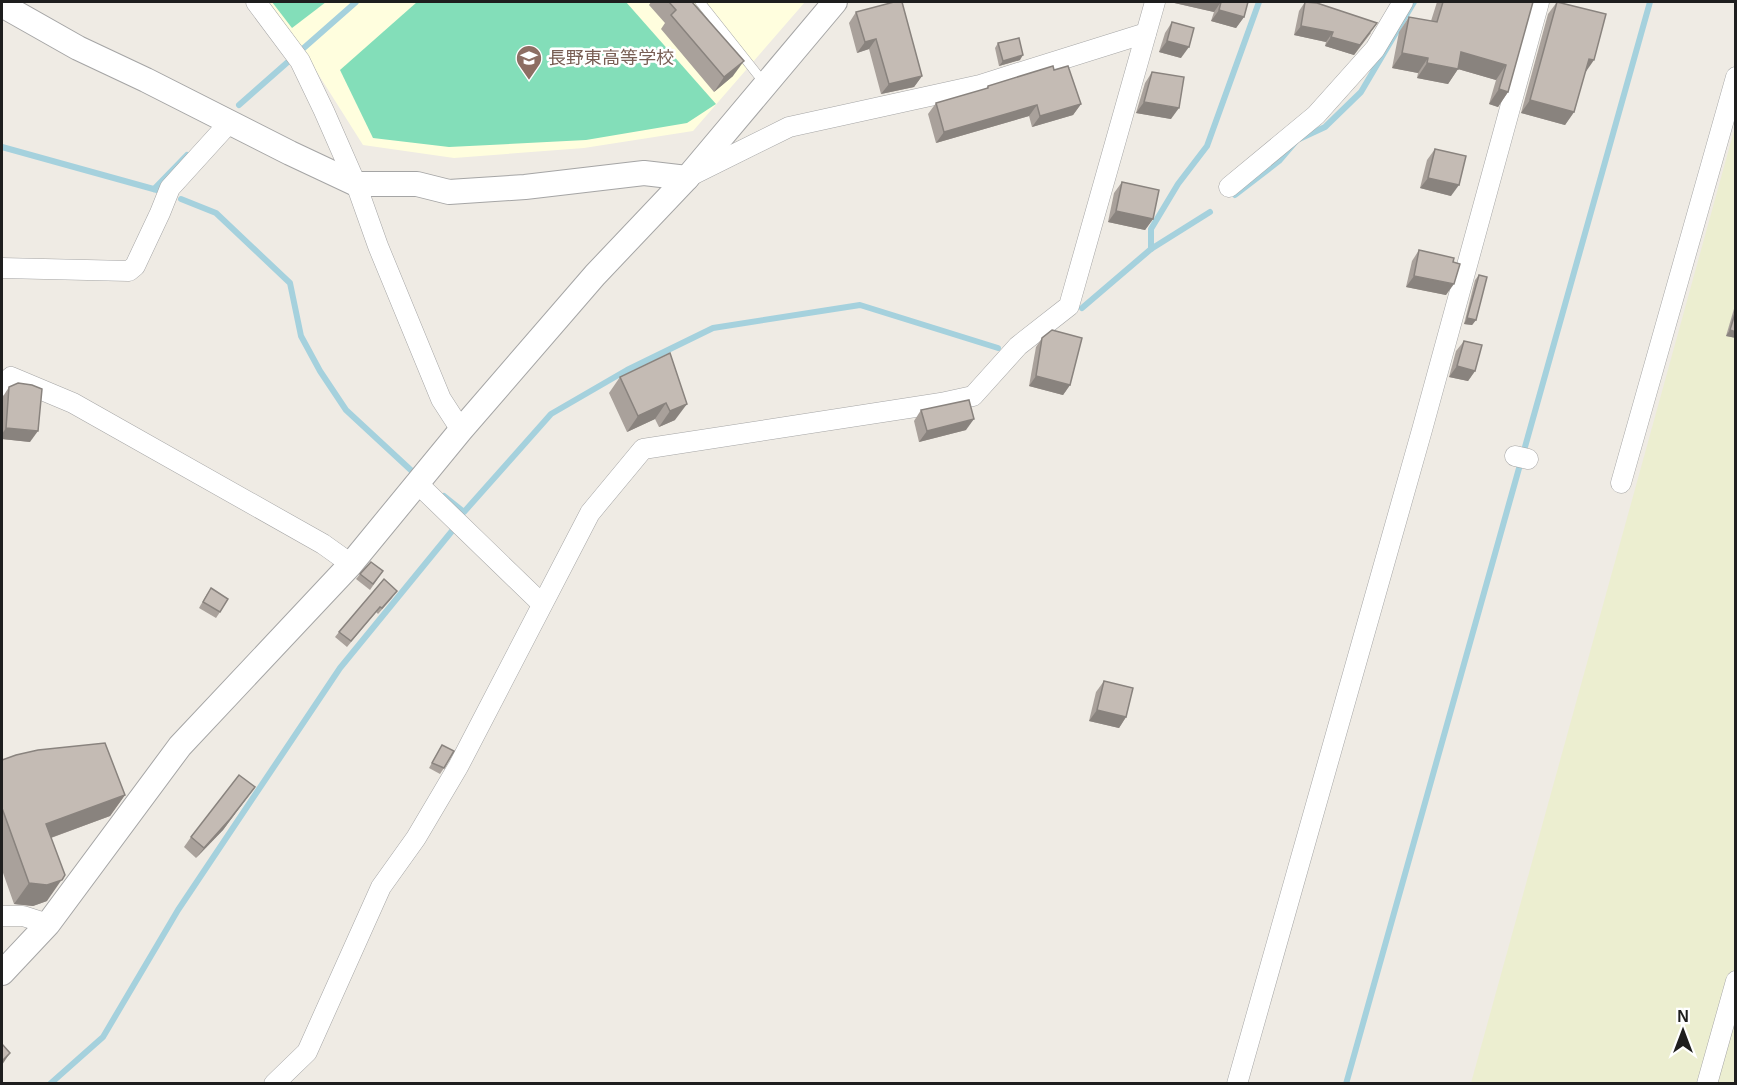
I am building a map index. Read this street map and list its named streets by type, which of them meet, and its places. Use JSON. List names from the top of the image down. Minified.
{"places":{"school or university":["長野東高等学校"]},"north":"top"}
